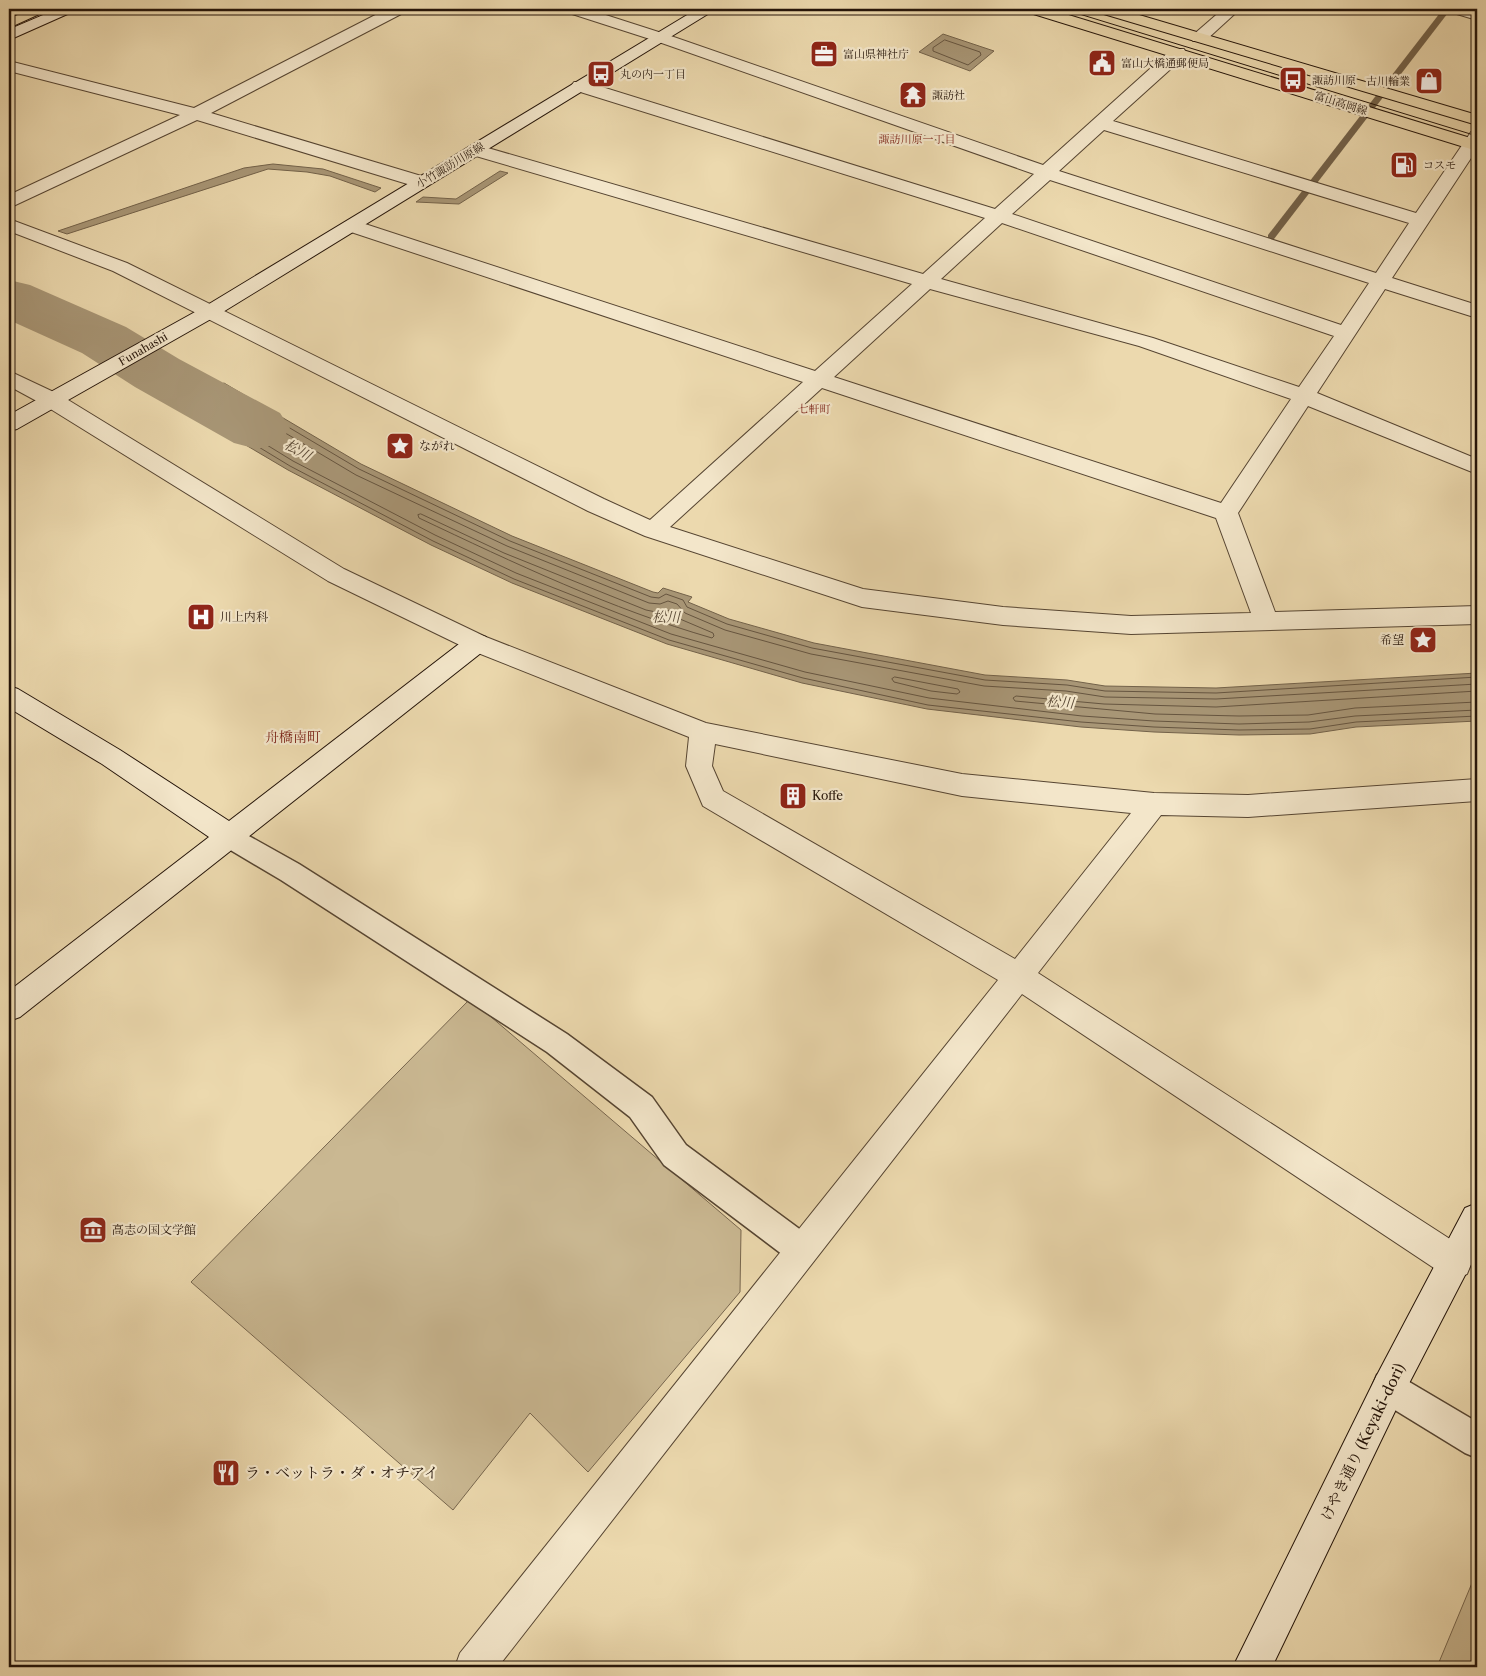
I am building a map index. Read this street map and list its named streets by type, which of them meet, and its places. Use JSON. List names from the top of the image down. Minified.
{"streets":{"main road":["富山高岡線"],"street":["小竹諏訪川原線","Funahashi","けやき通り (Keyaki-dori)"]},"crossings":[["小竹諏訪川原線","Funahashi"]],"districts":["諏訪川原一丁目","七軒町","舟橋南町"],"water":["松川"],"places":{"office":["富山県神社庁"],"public building":["富山大橋通郵便局"],"bus stop":["丸の内一丁目","諏訪川原"],"shop":["古川輪業"],"temple":["諏訪社"],"fuel station":["コスモ"],"place":["ながれ","希望"],"hospital":["川上内科"],"building":["Koffe"],"museum":["高志の国文学館"],"restaurant":["ラ・ベットラ・ダ・オチアイ"]}}
